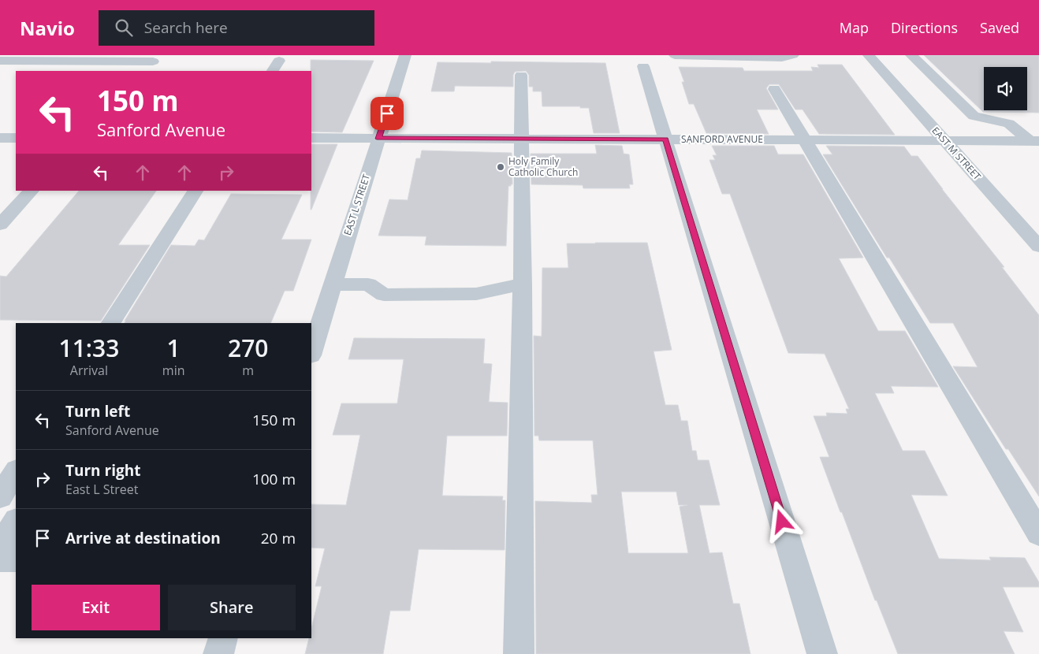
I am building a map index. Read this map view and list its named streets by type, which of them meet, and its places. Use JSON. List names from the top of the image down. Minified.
{"streets":{"street":["SANFORD AVENUE","EAST M STREET","EAST L STREET"]},"crossings":[["SANFORD AVENUE","EAST M STREET"],["SANFORD AVENUE","EAST L STREET"]],"places":["Holy Family Catholic Church"],"page":{"header":"Navio","search":"Search here","nav":["Map","Directions","Saved"],"turn":["150 m","Sanford Avenue"],"eta":["11:33","Arrival","1","min","270","m"],"list":[{"name":"Turn left","note":"Sanford Avenue","value":"150 m"},{"name":"Turn right","note":"East L Street","value":"100 m"},{"name":"Arrive at destination","value":"20 m"}],"buttons":["Exit","Share"]}}
